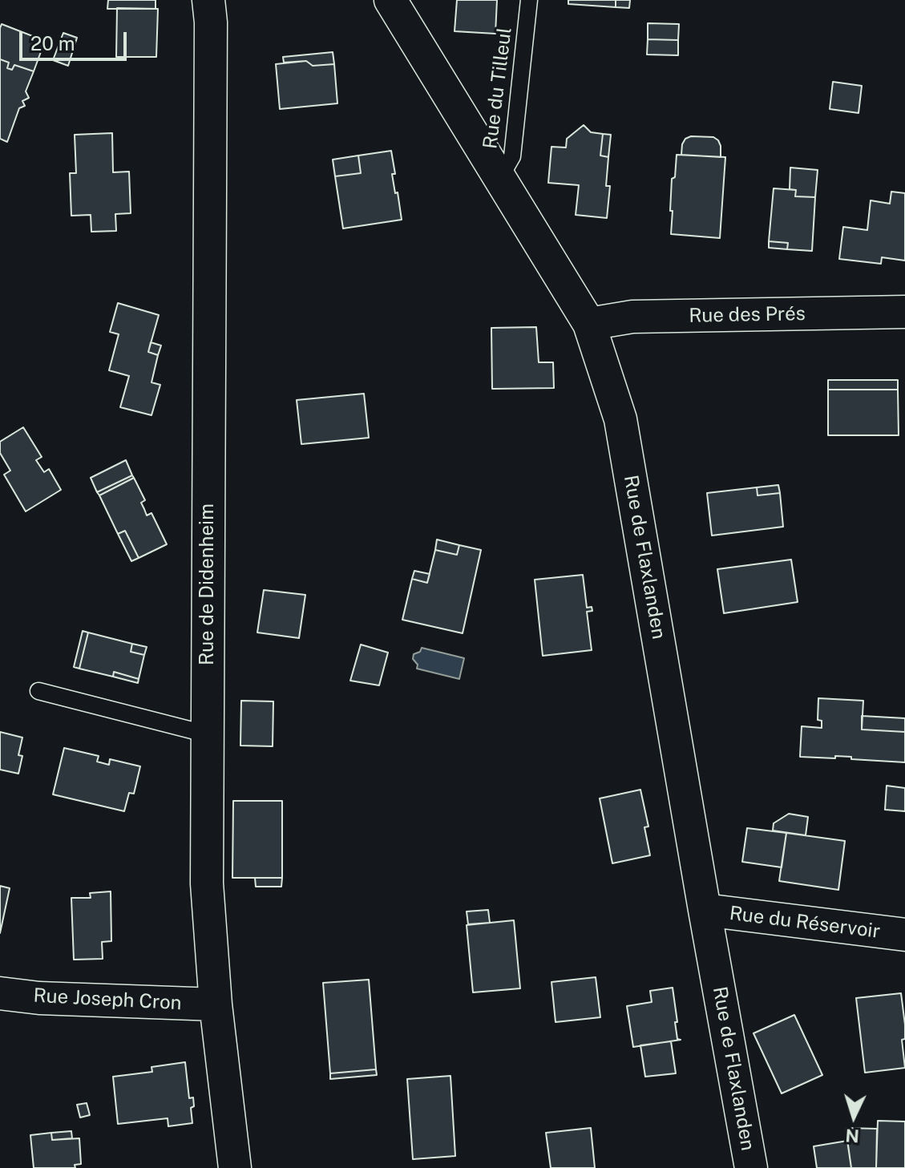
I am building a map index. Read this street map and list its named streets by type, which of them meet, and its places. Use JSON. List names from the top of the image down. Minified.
{"streets":{"street":["Rue des Prés","Rue de Flaxlanden","Rue de Didenheim","Rue du Réservoir","Rue Joseph Cron"],"lane":["Rue du Tilleul"]},"crossings":[["Rue du Tilleul","Rue de Flaxlanden"],["Rue des Prés","Rue de Flaxlanden"],["Rue de Flaxlanden","Rue du Réservoir"],["Rue de Didenheim","Rue Joseph Cron"]],"scale_bar":"20 m","north":"bottom"}
